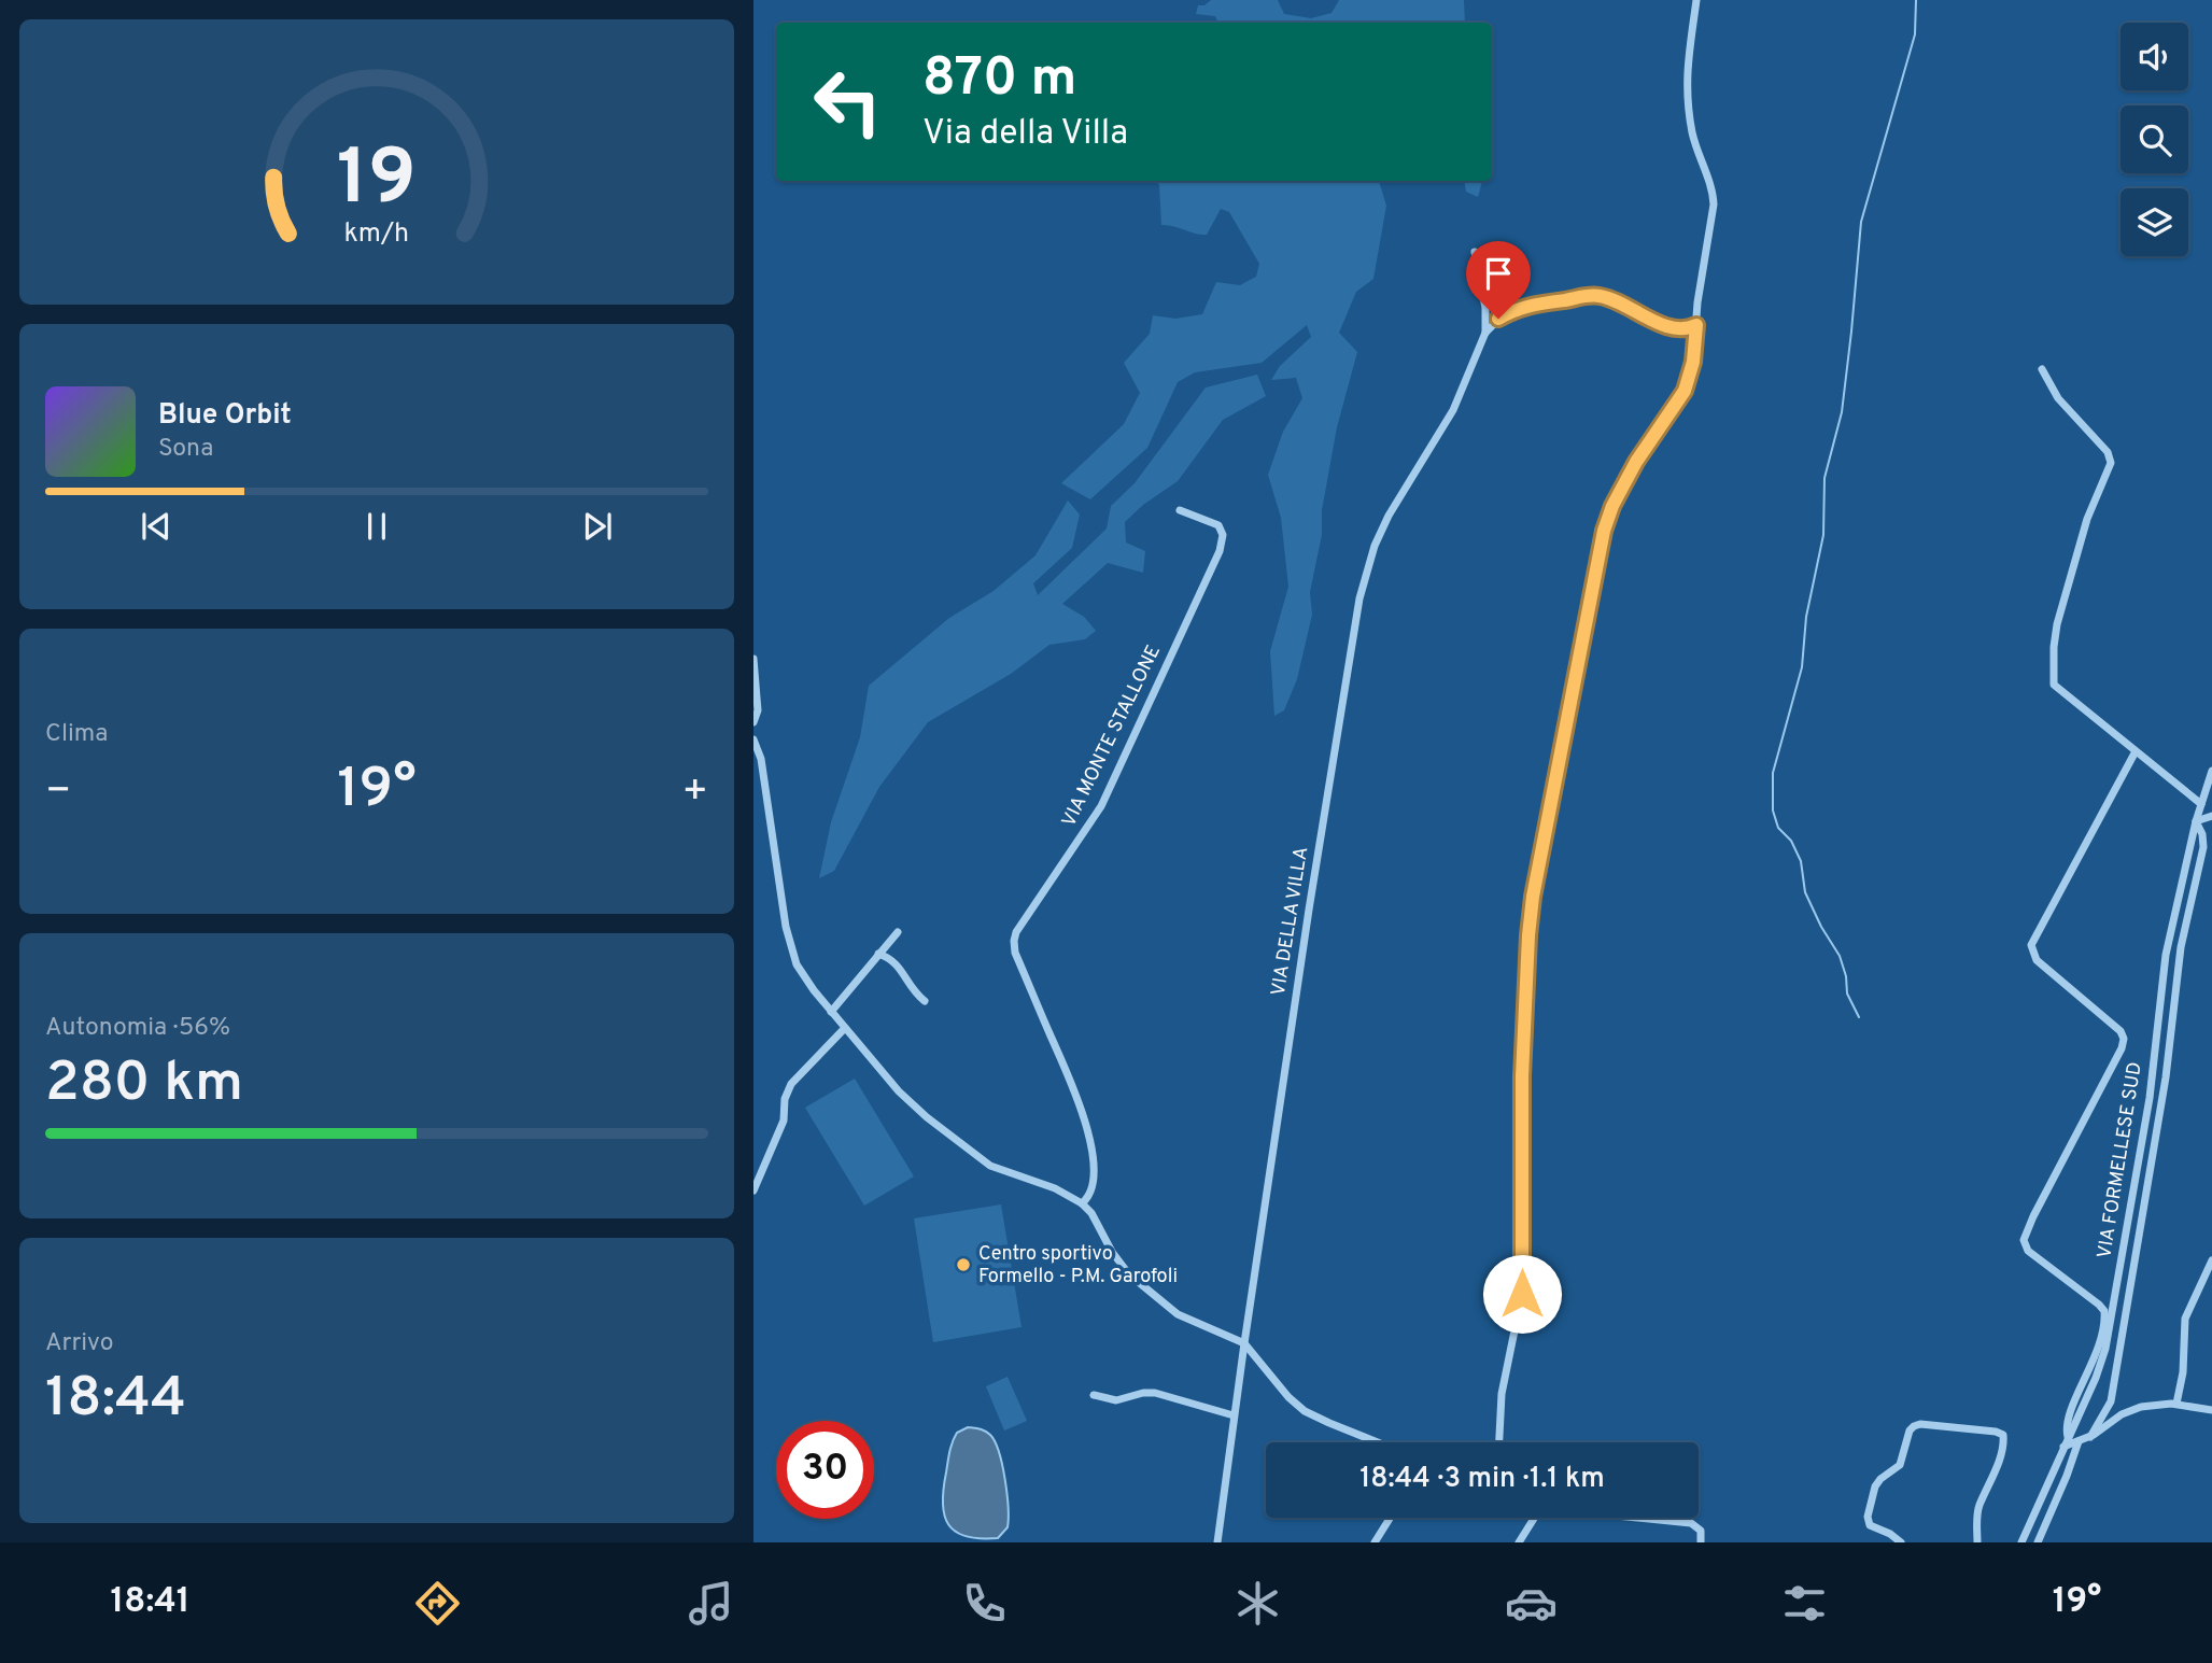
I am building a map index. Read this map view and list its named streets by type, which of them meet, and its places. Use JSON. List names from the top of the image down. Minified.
{"streets":{"street":["VIA MONTE STALLONE","VIA DELLA VILLA","VIA FORMELLESE SUD"]},"places":["Centro sportivo Formello - P.M. Garofoli"],"page":{"turn":["870 m","Via della Villa"],"song":["Blue Orbit","Sona"],"tile":["Clima",["Autonomia · 56%","280 km"],["Arrivo","18:44"]],"heat":["−","19°","+"],"limit":"30","trip":"18:44 · 3 min · 1.1 km","tabs":["18:41","19°"],"gauge":["19","km/h"]}}
